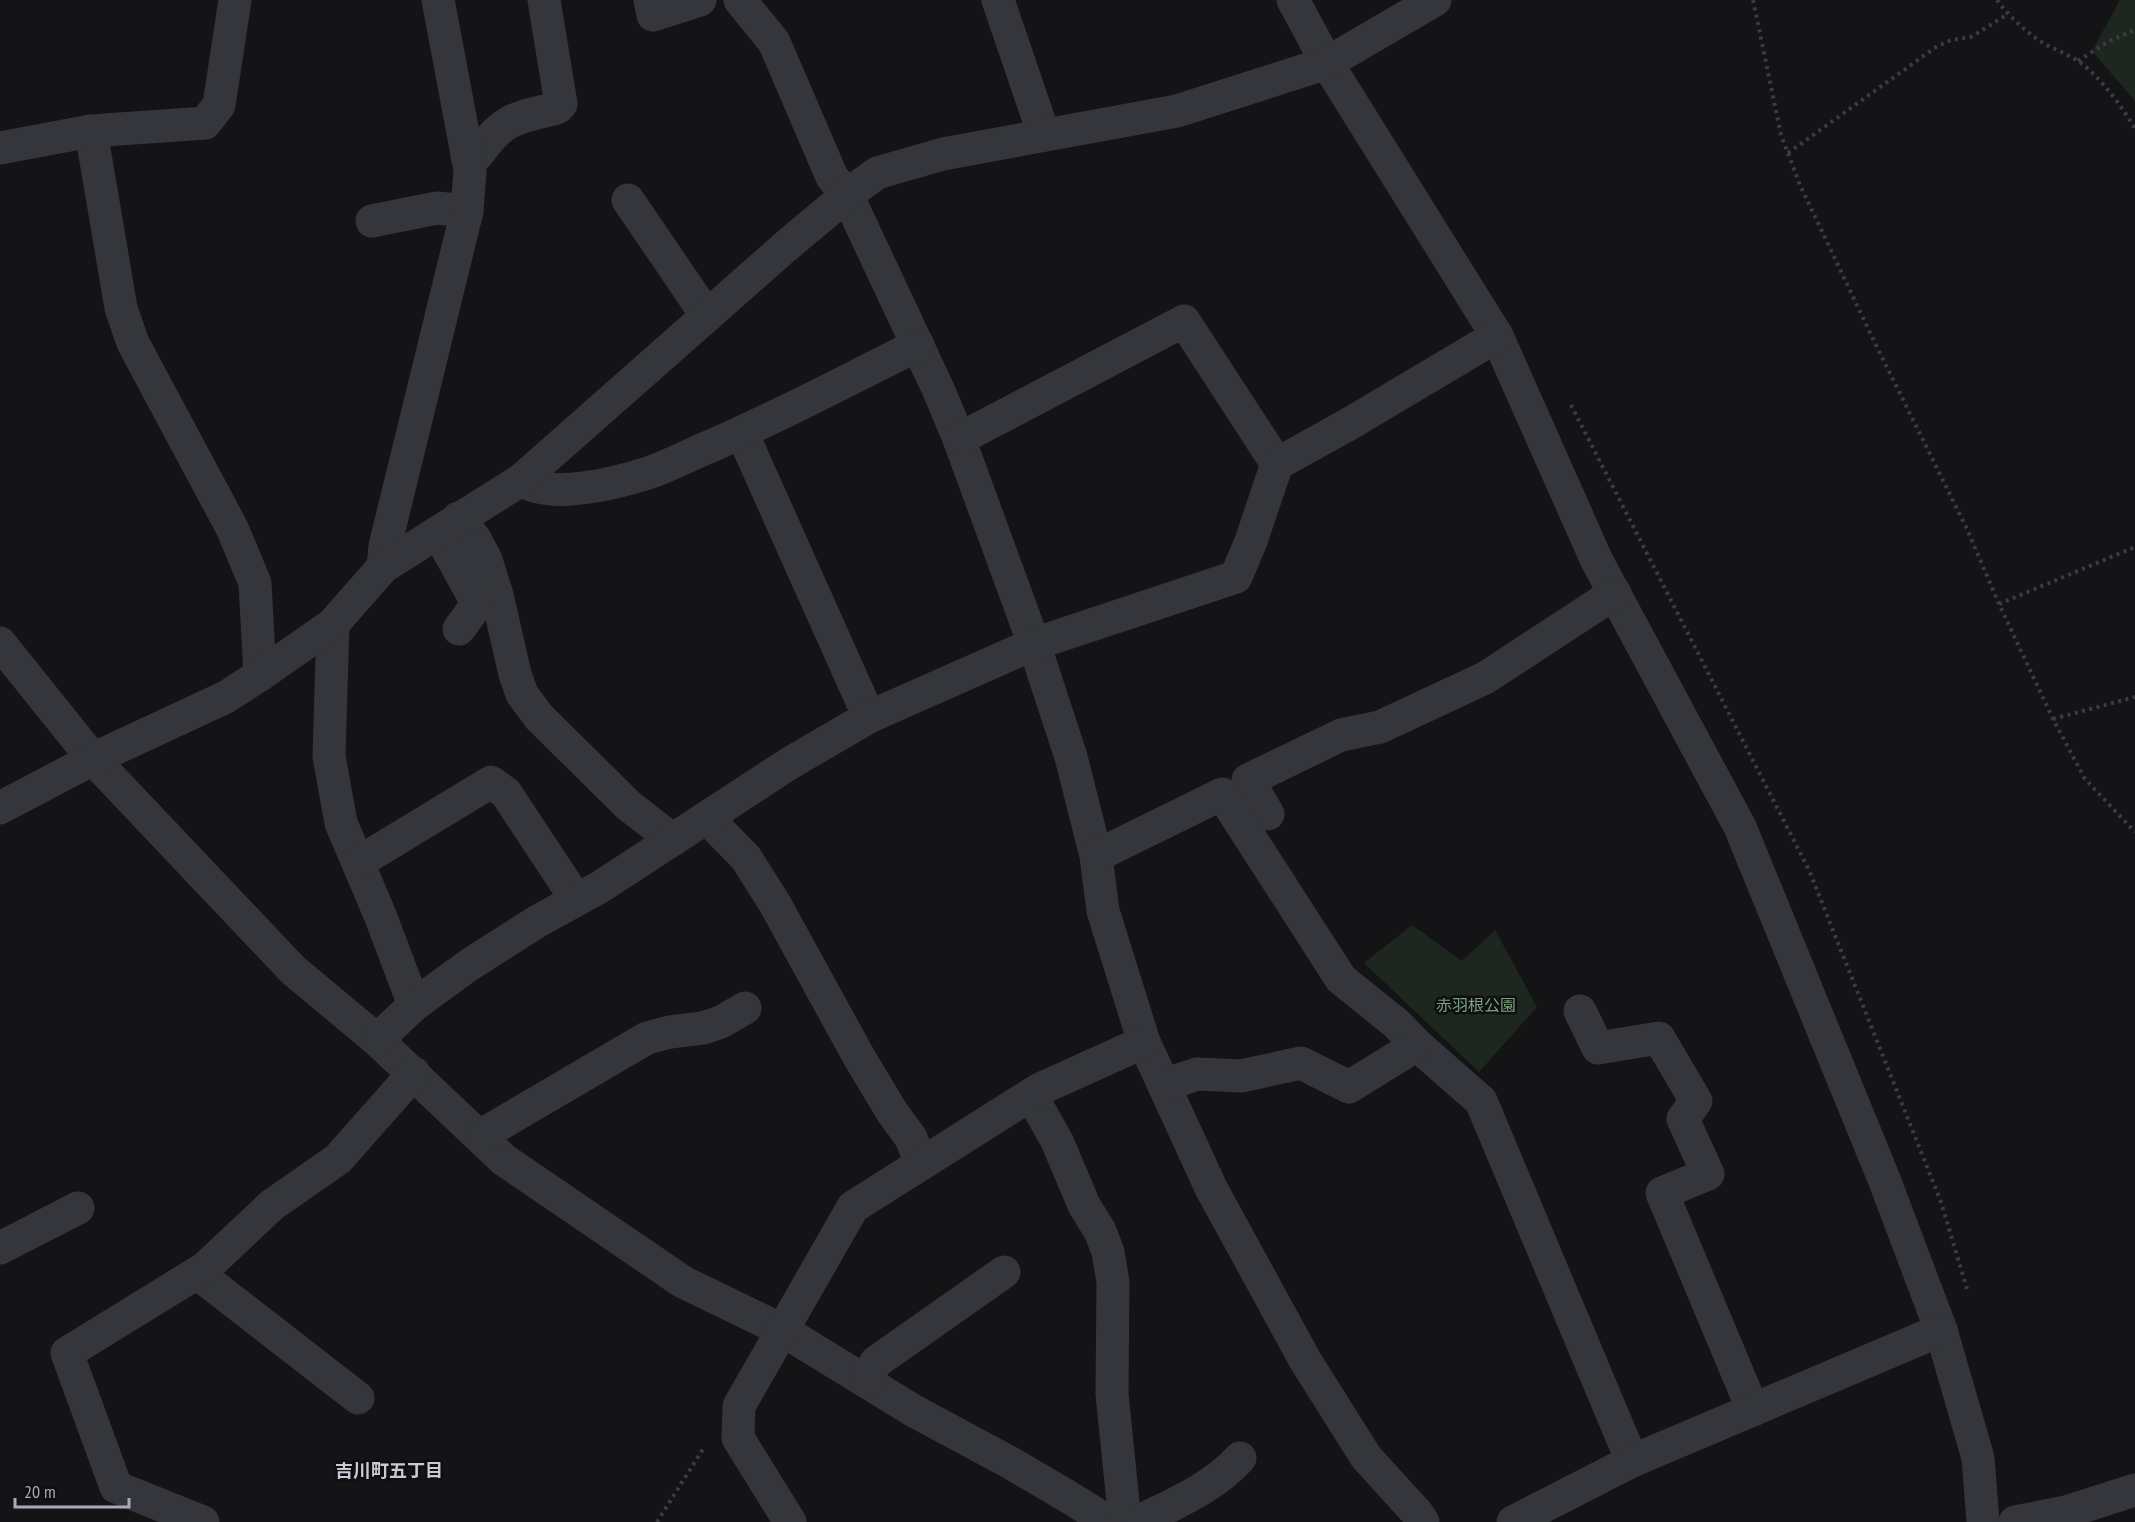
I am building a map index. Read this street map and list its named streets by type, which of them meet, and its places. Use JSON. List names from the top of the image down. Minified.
{"districts":["吉川町五丁目"],"parks":["赤羽根公園"],"scale_bar":"20 m"}
